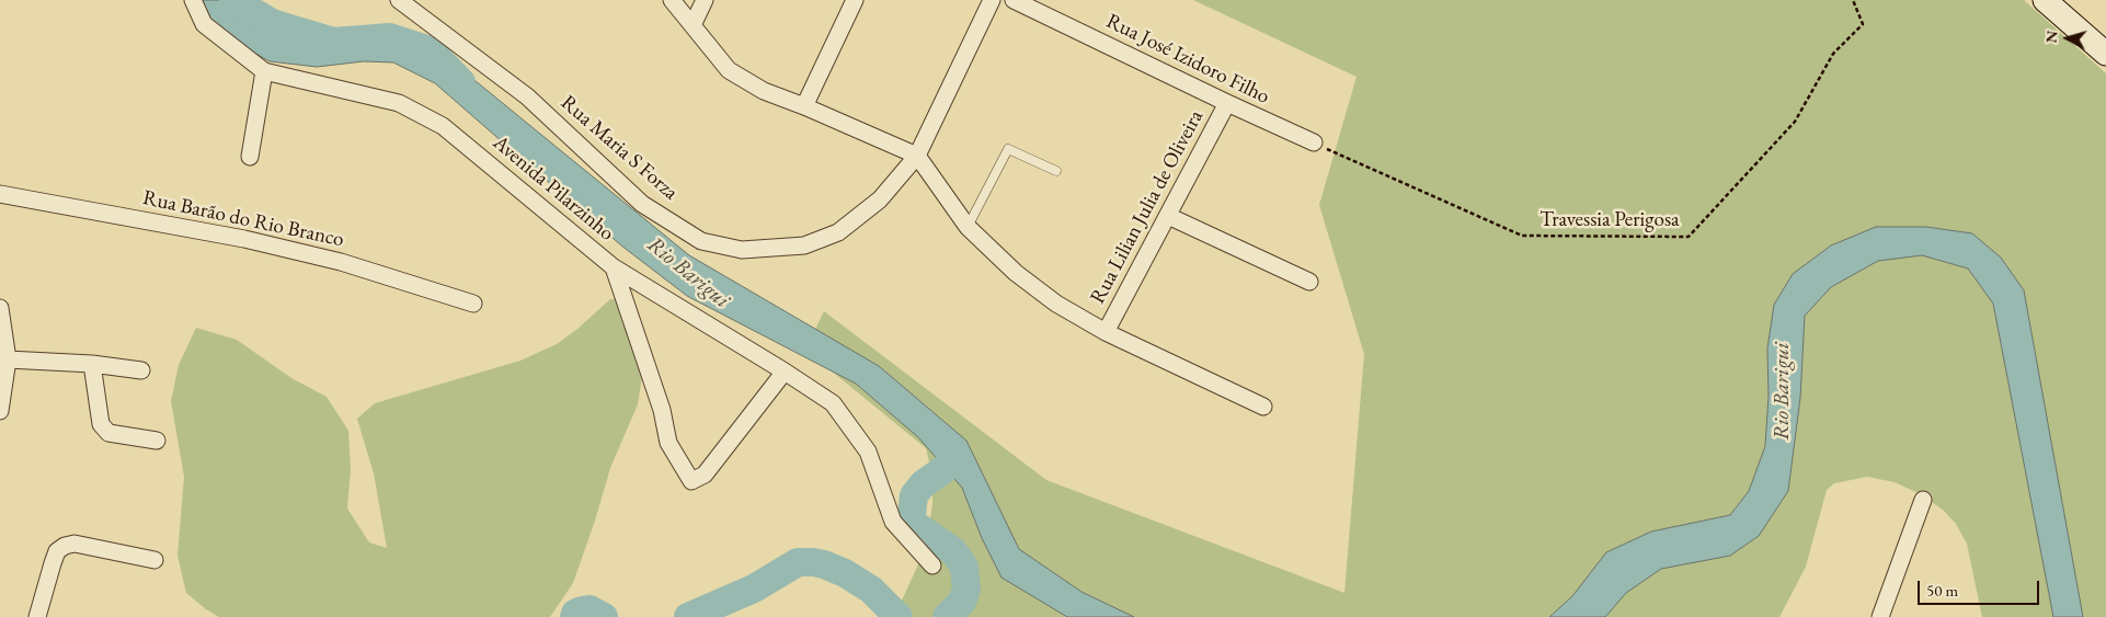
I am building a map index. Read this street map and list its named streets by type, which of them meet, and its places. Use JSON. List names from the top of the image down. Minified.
{"streets":{"street":["Rua José Izidoro Filho","Rua Maria S Forza","Avenida Pilarzinho","Rua Lilian Julia de Oliveira","Rua Barão do Rio Branco"],"path":["Travessia Perigosa"]},"crossings":[["Rua José Izidoro Filho","Rua Lilian Julia de Oliveira"],["Rua José Izidoro Filho","Travessia Perigosa"]],"water":["Rio Barigui"],"scale_bar":"50 m","north":"left"}
